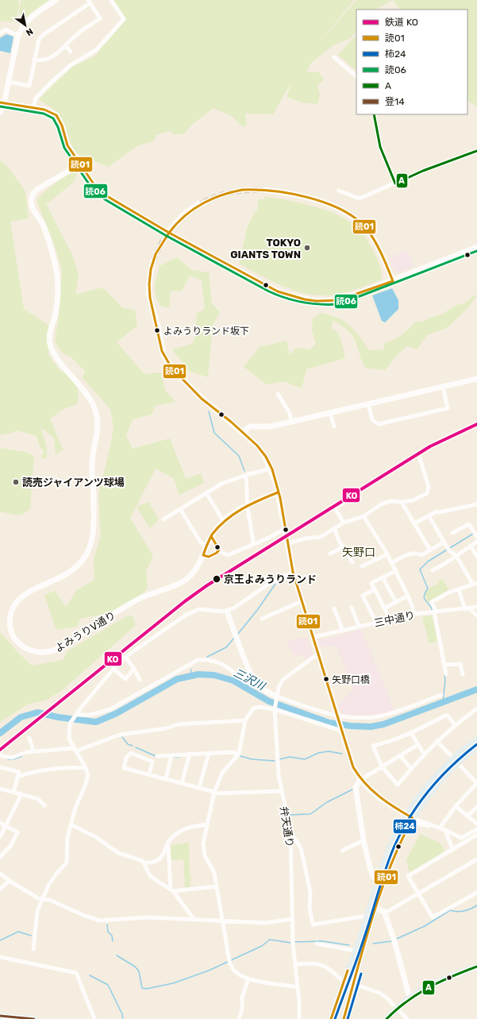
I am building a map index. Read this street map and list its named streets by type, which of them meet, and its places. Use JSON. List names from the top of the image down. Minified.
{"streets":{"main road":["よみうりV通り"],"street":["三中通り","弁天通り"]},"districts":["矢野口"],"water":["三沢川"],"places":["TOKYO GIANTS TOWN","よみうりランド坂下","読売ジャイアンツ球場","京王よみうりランド","矢野口橋"],"lines":["transit line 読01","transit line 読06","transit line A","rail line KO","transit line 柿24","transit line 登14"],"legend":["鉄道 KO","読01","柿24","読06","A","登14"],"north":"bottom right"}
